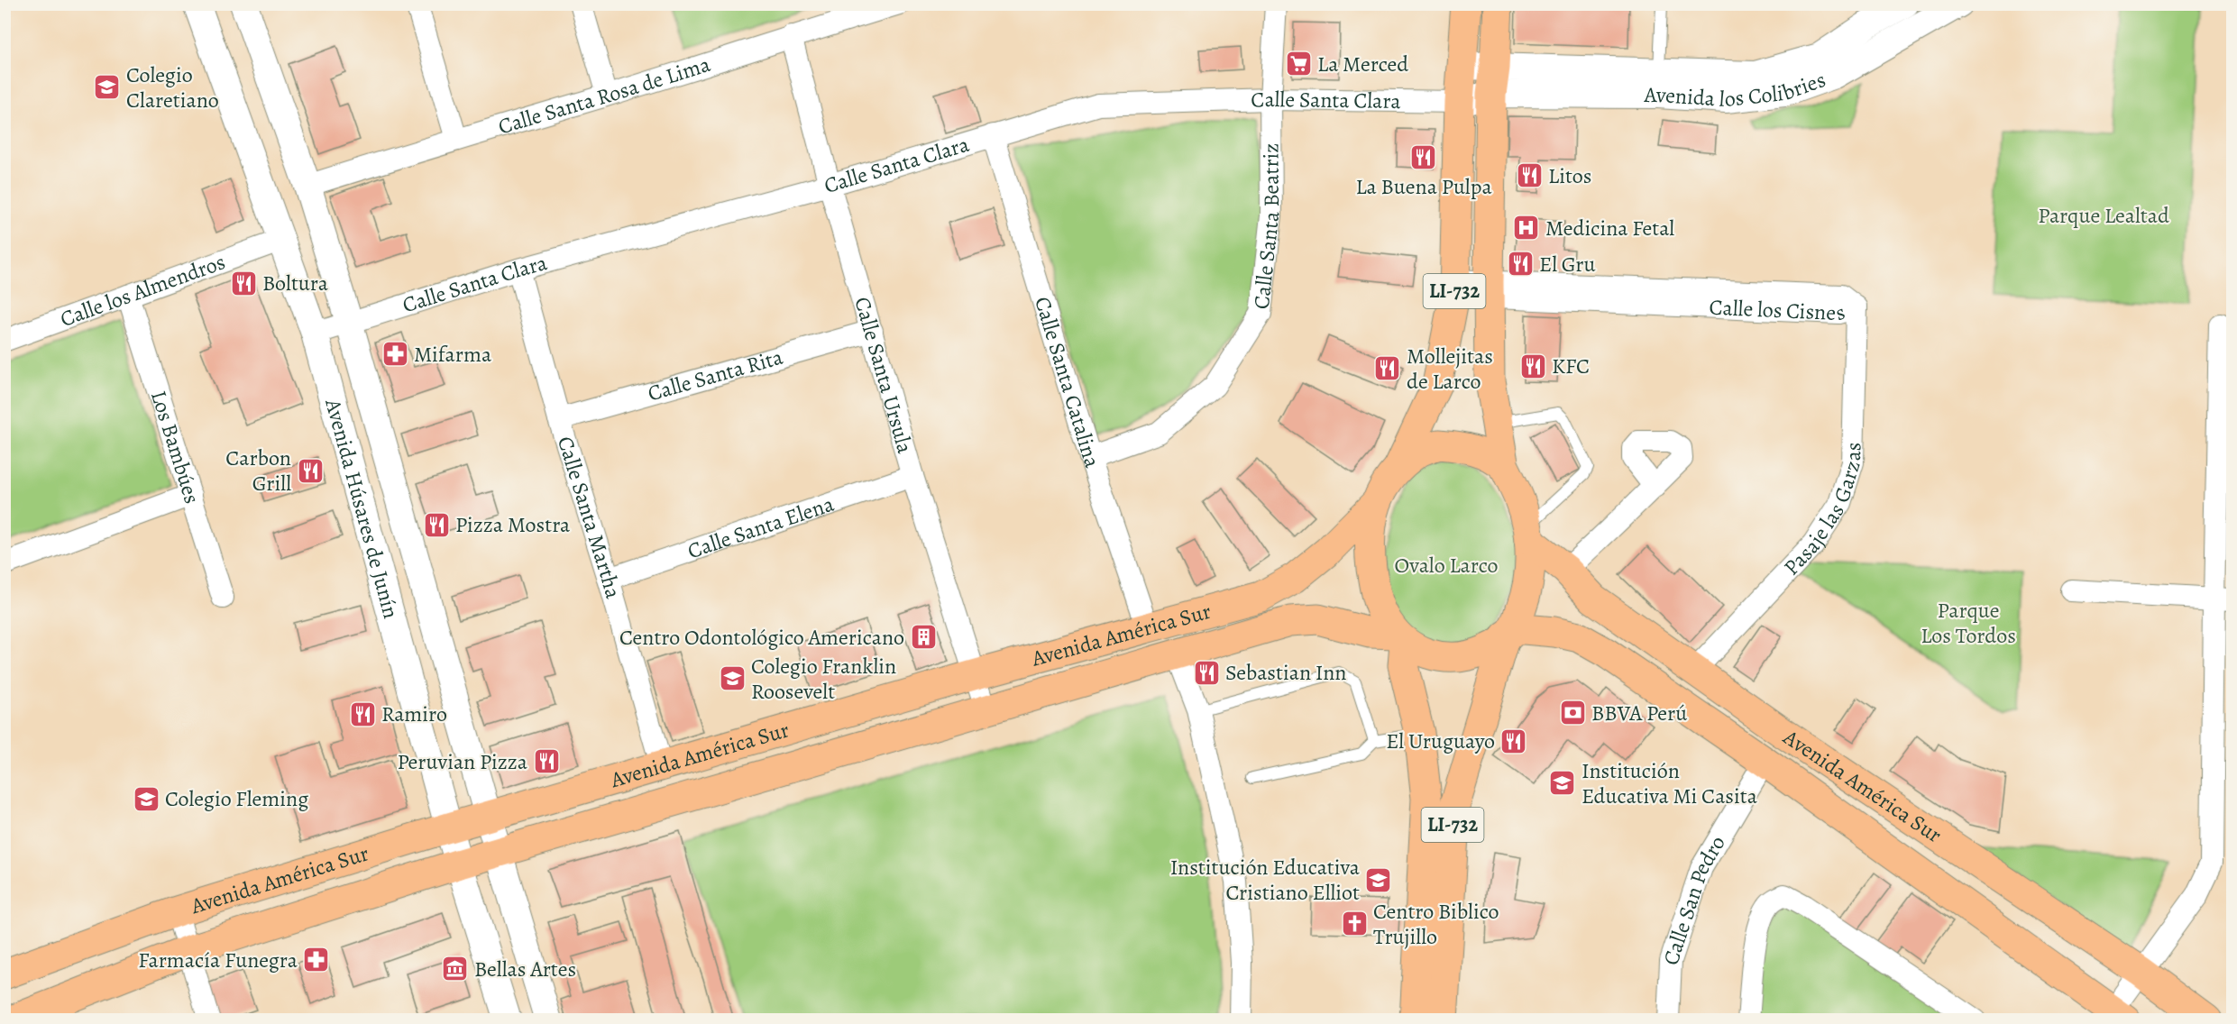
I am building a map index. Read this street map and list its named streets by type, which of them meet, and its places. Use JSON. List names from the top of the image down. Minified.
{"streets":{"main road":["LI-732","Avenida América Sur"],"street":["Avenida los Colibries","Calle Santa Rosa de Lima","Calle Santa Clara","Calle Santa Beatriz","Calle los Almendros","Calle los Cisnes","Calle Santa Rita","Calle Santa Ursula","Calle Santa Catalina","Los Bambúes","Pasaje las Garzas","Avenida Húsares de Junín","Calle Santa Martha","Calle Santa Elena","Calle San Pedro"]},"crossings":[["Avenida los Colibries","Calle Santa Clara"],["Avenida los Colibries","LI-732"],["Calle Santa Rosa de Lima","Calle Santa Ursula"],["Calle Santa Rosa de Lima","Avenida Húsares de Junín"],["Calle Santa Clara","Calle Santa Beatriz"],["Calle Santa Clara","LI-732"],["Calle Santa Clara","Calle Santa Ursula"],["Calle Santa Clara","Calle Santa Catalina"],["Calle Santa Clara","Avenida Húsares de Junín"],["Calle Santa Clara","Calle Santa Martha"],["Calle Santa Beatriz","Calle Santa Catalina"],["Calle los Almendros","Los Bambúes"],["Calle los Almendros","Avenida Húsares de Junín"],["LI-732","Calle los Cisnes"],["LI-732","Avenida América Sur"],["Calle los Cisnes","Pasaje las Garzas"],["Calle Santa Rita","Calle Santa Ursula"],["Calle Santa Rita","Calle Santa Martha"],["Calle Santa Ursula","Calle Santa Elena"],["Calle Santa Ursula","Avenida América Sur"],["Calle Santa Catalina","Avenida América Sur"],["Pasaje las Garzas","Avenida América Sur"],["Avenida Húsares de Junín","Avenida América Sur"],["Calle Santa Martha","Calle Santa Elena"],["Calle Santa Martha","Avenida América Sur"],["Avenida América Sur","Calle San Pedro"]],"parks":["Parque Lealtad","Ovalo Larco","Parque Los Tordos"],"places":{"supermarket":["La Merced"],"school or university":["Colegio Claretiano","Colegio Franklin Roosevelt","Institución Educativa Mi Casita","Colegio Fleming","Institución Educativa Cristiano Elliot"],"restaurant":["La Buena Pulpa","Litos","El Gru","Boltura","KFC","Mollejitas de Larco","Carbon Grill","Pizza Mostra","Sebastian Inn","Ramiro","El Uruguayo","Peruvian Pizza"],"hospital":["Medicina Fetal"],"pharmacy":["Mifarma","Farmacía Funegra"],"building":["Centro Odontológico Americano"],"bank":["BBVA Perú"],"church":["Centro Biblico Trujillo"],"museum":["Bellas Artes"]}}
